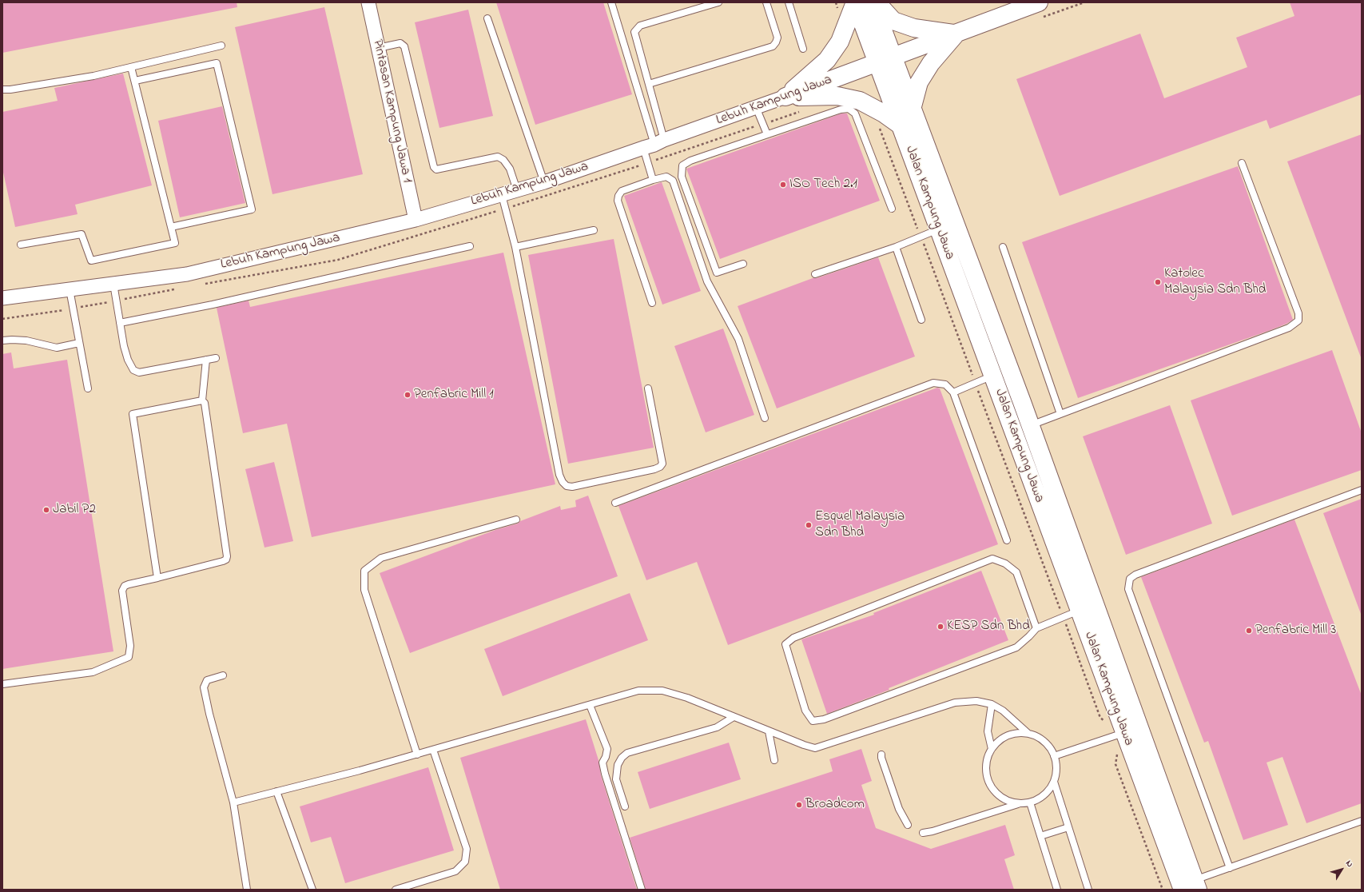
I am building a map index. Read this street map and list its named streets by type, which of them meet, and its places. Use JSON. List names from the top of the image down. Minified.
{"streets":{"street":["Lebuh Kampung Jawa","Pintasan Kampung Jawa 1","Jalan Kampung Jawa"]},"crossings":[["Lebuh Kampung Jawa","Pintasan Kampung Jawa 1"],["Lebuh Kampung Jawa","Jalan Kampung Jawa"]],"places":["ISO Tech 2.1","Katolec Malaysia Sdn Bhd","Penfabric Mill 1","Jabil P2","Esquel Malaysia Sdn Bhd","KESP Sdn Bhd","Penfabric Mill 3","Broadcom"],"north":"top right"}
